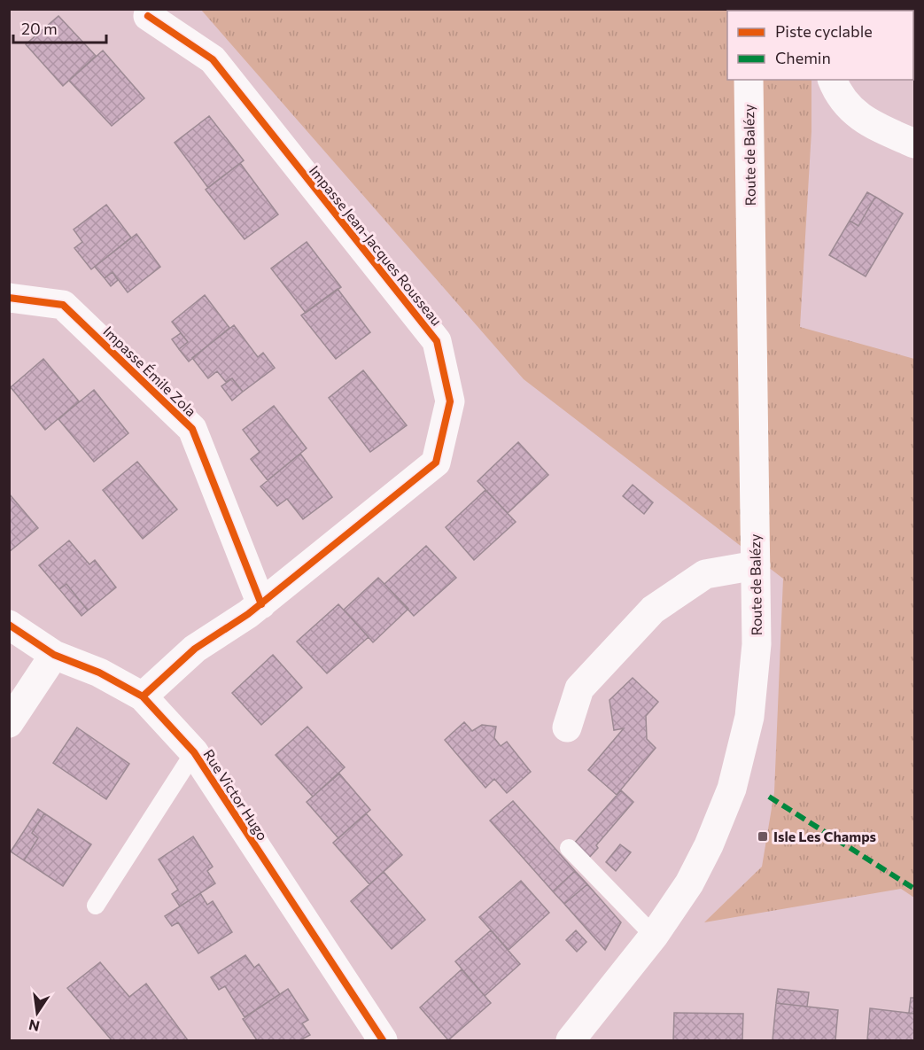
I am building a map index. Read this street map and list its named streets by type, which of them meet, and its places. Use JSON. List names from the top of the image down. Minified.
{"streets":{"street":["Route de Balézy","Impasse Jean-Jacques Rousseau","Impasse Émile Zola","Rue Victor Hugo"]},"crossings":[["Impasse Jean-Jacques Rousseau","Impasse Émile Zola"],["Impasse Jean-Jacques Rousseau","Rue Victor Hugo"]],"places":{"transit":["Isle Les Champs"]},"legend":["Piste cyclable","Chemin"],"scale_bar":"20 m","north":"bottom"}
